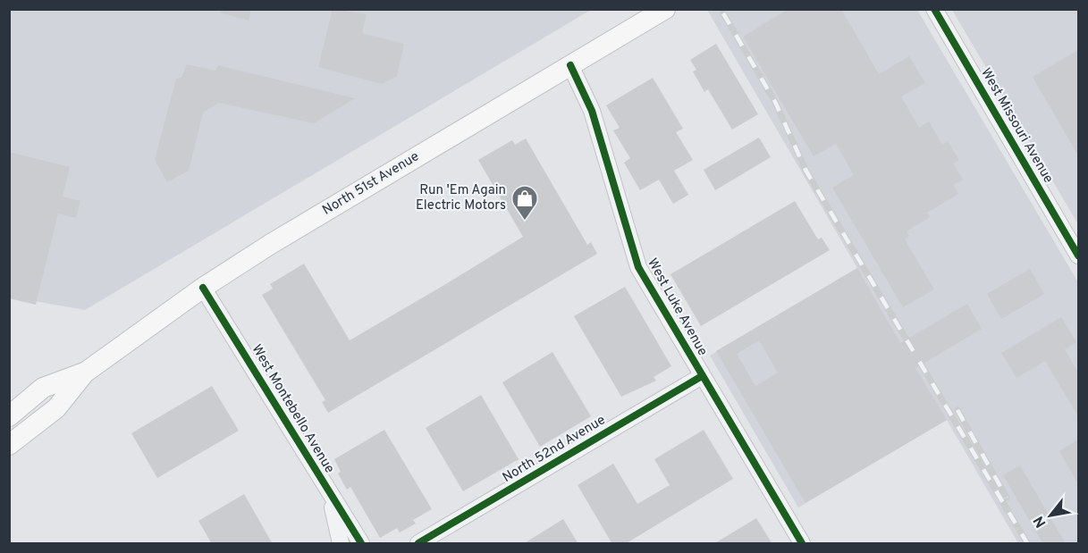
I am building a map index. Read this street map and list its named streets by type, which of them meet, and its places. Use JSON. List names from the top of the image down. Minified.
{"streets":{"main road":["North 51st Avenue"],"street":["West Missouri Avenue","West Luke Avenue","West Montebello Avenue","North 52nd Avenue"]},"crossings":[["North 51st Avenue","West Luke Avenue"],["North 51st Avenue","West Montebello Avenue"],["West Luke Avenue","North 52nd Avenue"]],"places":{"shop":["Run 'Em Again Electric Motors"]},"north":"bottom left"}
